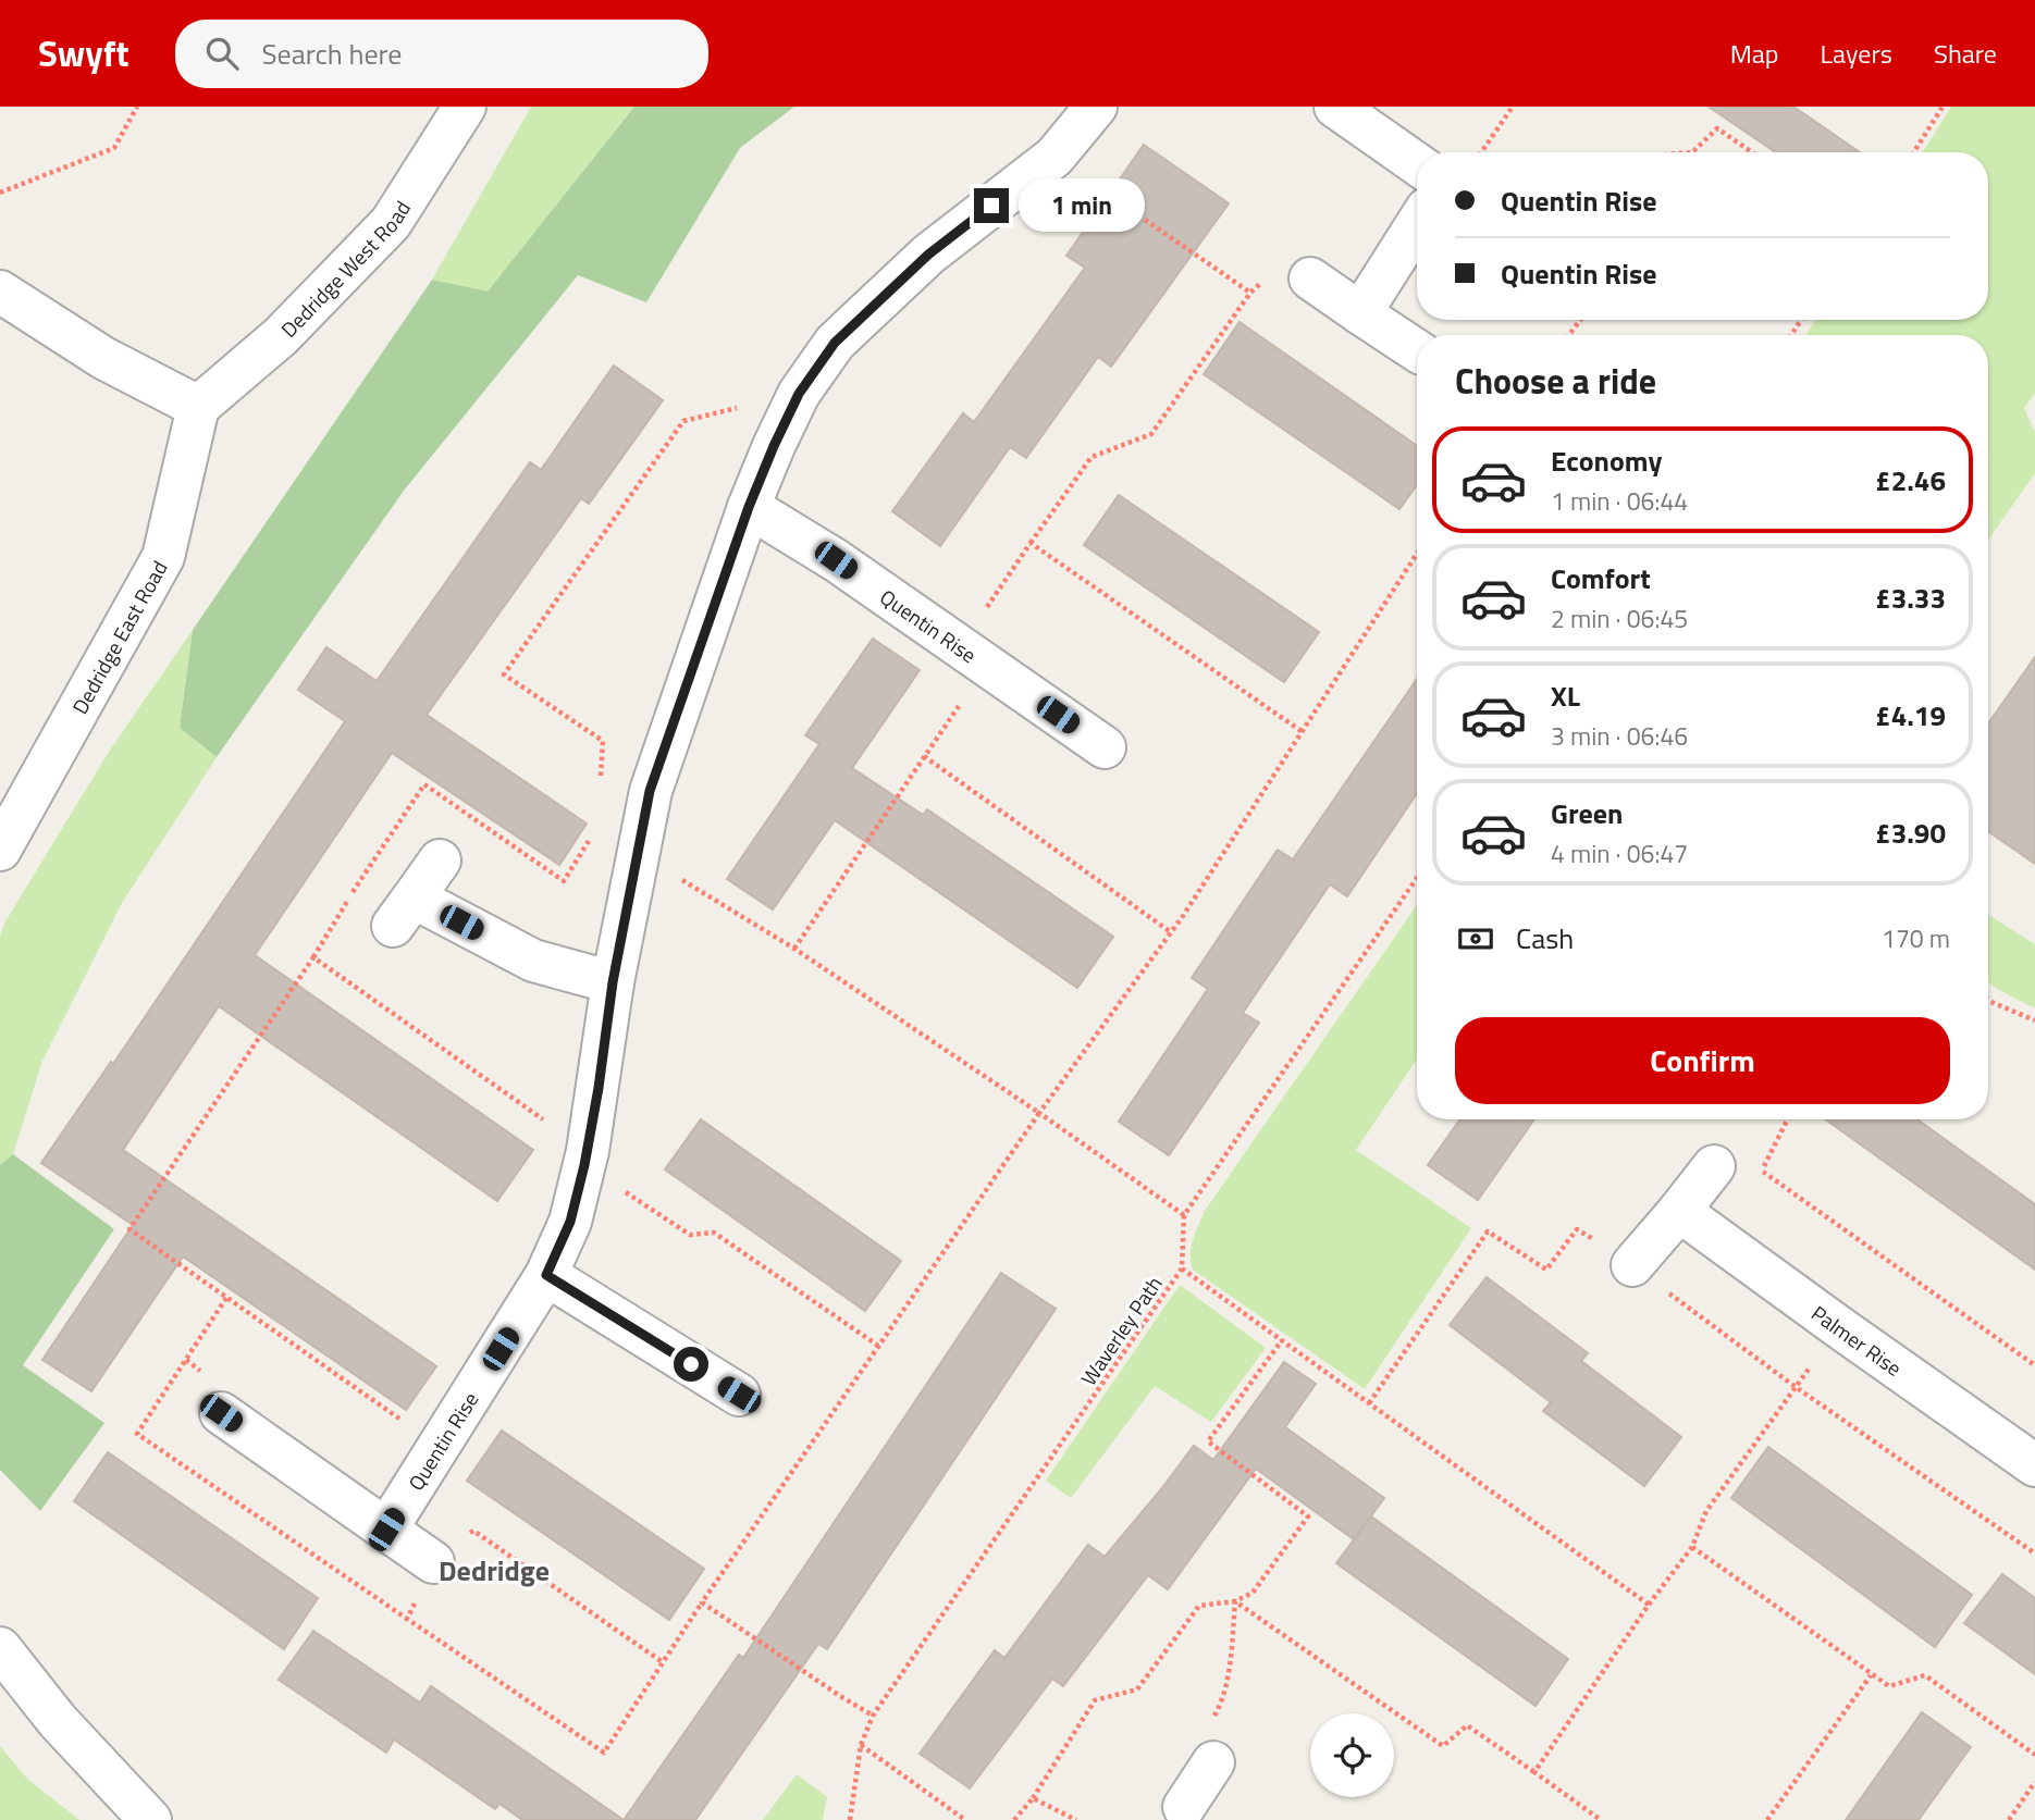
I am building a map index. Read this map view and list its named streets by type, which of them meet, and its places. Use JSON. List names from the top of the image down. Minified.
{"streets":{"street":["Dedridge West Road","Quentin Rise","Dedridge East Road","Palmer Rise"],"path":["Waverley Path"]},"crossings":[["Dedridge West Road","Dedridge East Road"]],"districts":["Dedridge"],"page":{"header":"Swyft","search":"Search here","nav":["Map","Layers","Share"],"banner":["Quentin Rise","Quentin Rise"],"bubble":"1 min","heading":"Choose a ride","list":[{"name":"Economy","note":"1 min · 06:44","value":"£2.46"},{"name":"Comfort","note":"2 min · 06:45","value":"£3.33"},{"name":"XL","note":"3 min · 06:46","value":"£4.19"},{"name":"Green","note":"4 min · 06:47","value":"£3.90"}],"pay":["Cash","170 m"],"buttons":"Confirm"}}
